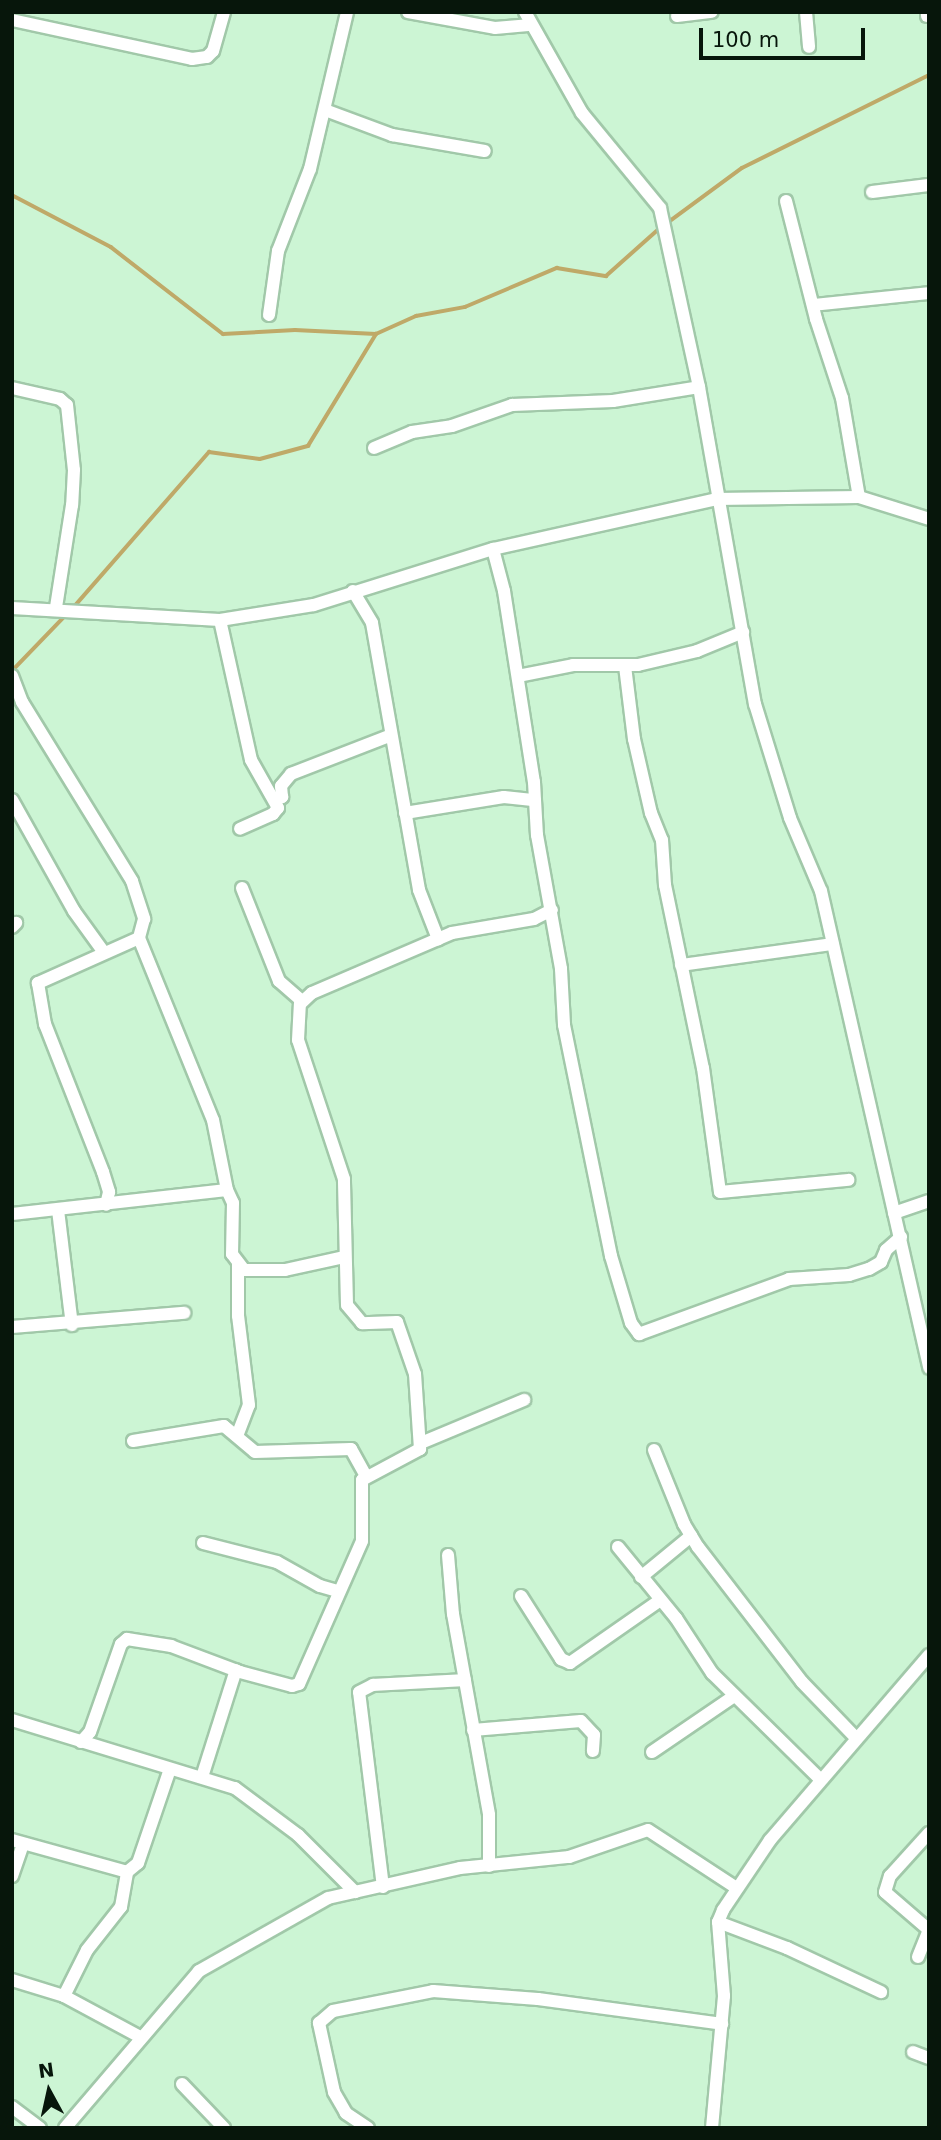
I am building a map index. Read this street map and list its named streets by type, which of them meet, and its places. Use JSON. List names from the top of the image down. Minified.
{"scale_bar":"100 m","north":"top"}
